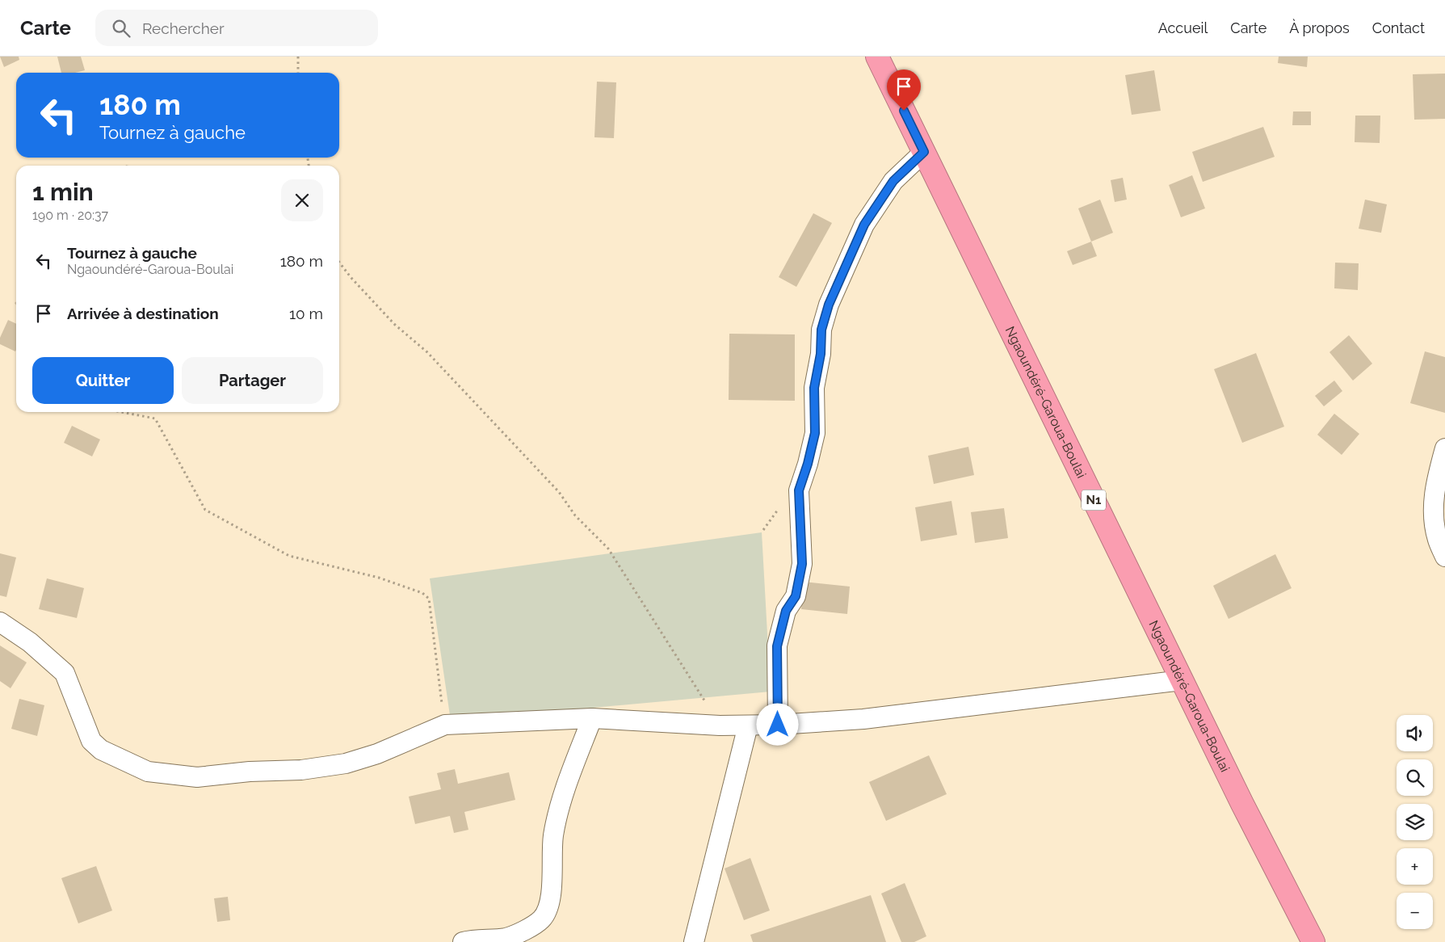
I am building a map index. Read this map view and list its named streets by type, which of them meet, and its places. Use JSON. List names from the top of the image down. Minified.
{"streets":{"highway":["Ngaoundéré-Garoua-Boulai","N1"]},"page":{"header":"Carte","search":"Rechercher","nav":["Accueil","Carte","À propos","Contact"],"turn":["180 m","Tournez à gauche"],"heading":["1 min","190 m · 20:37"],"list":[{"name":"Tournez à gauche","note":"Ngaoundéré-Garoua-Boulai","value":"180 m"},{"name":"Arrivée à destination","value":"10 m"}],"buttons":["Quitter","Partager"],"map_buttons":["+","−"]}}
